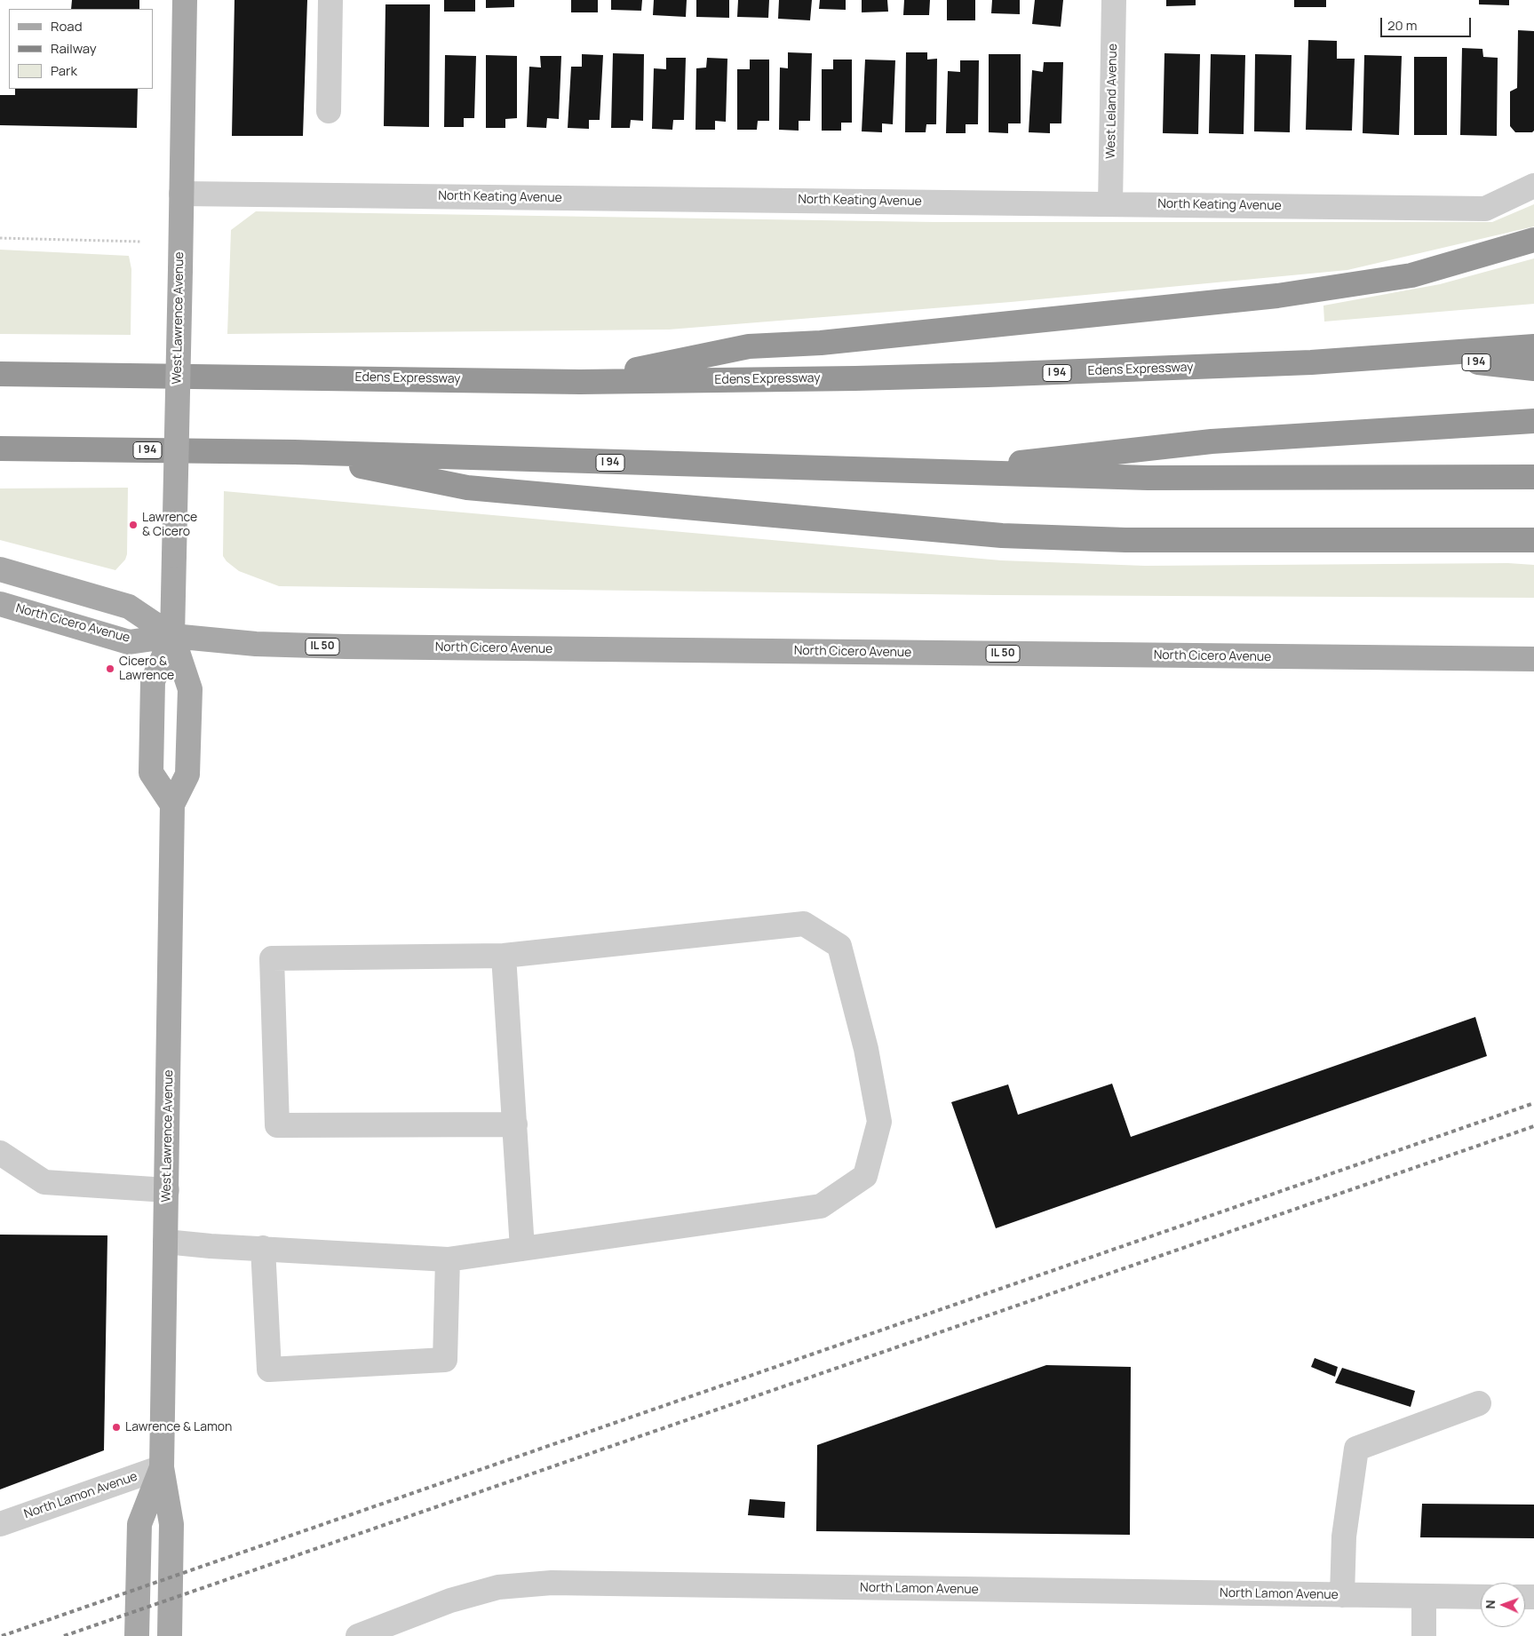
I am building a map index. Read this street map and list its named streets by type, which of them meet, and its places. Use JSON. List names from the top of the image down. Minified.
{"streets":{"highway":["I 94","Edens Expressway"],"main road":["West Lawrence Avenue","North Cicero Avenue","IL 50"],"street":["West Leland Avenue","North Keating Avenue","North Lamon Avenue"]},"crossings":[["West Leland Avenue","North Keating Avenue"],["North Keating Avenue","West Lawrence Avenue"],["West Lawrence Avenue","North Cicero Avenue"],["West Lawrence Avenue","North Lamon Avenue"],["I 94","Edens Expressway"]],"places":["Lawrence & Cicero","Cicero & Lawrence","Lawrence & Lamon"],"legend":["Road","Railway","Park"],"scale_bar":"20 m","north":"left"}
